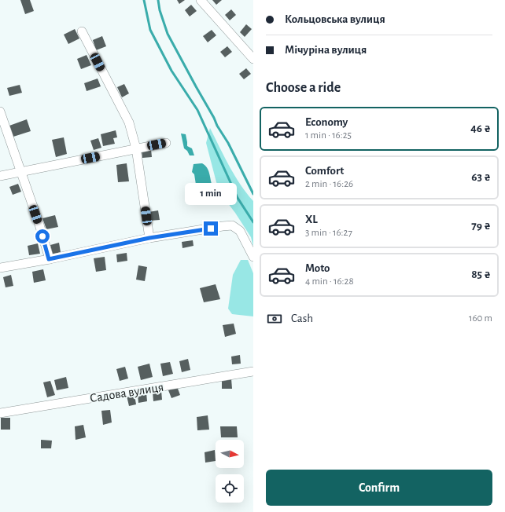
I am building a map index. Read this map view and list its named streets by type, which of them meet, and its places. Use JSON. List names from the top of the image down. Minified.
{"streets":{"street":["Садова вулиця"]},"north":"right","page":{"banner":["Кольцовська вулиця","Мічуріна вулиця"],"heading":"Choose a ride","list":[{"name":"Economy","note":"1 min · 16:25","value":"46 ₴"},{"name":"Comfort","note":"2 min · 16:26","value":"63 ₴"},{"name":"XL","note":"3 min · 16:27","value":"79 ₴"},{"name":"Moto","note":"4 min · 16:28","value":"85 ₴"}],"bubble":"1 min","pay":["Cash","160 m"],"buttons":"Confirm"}}
